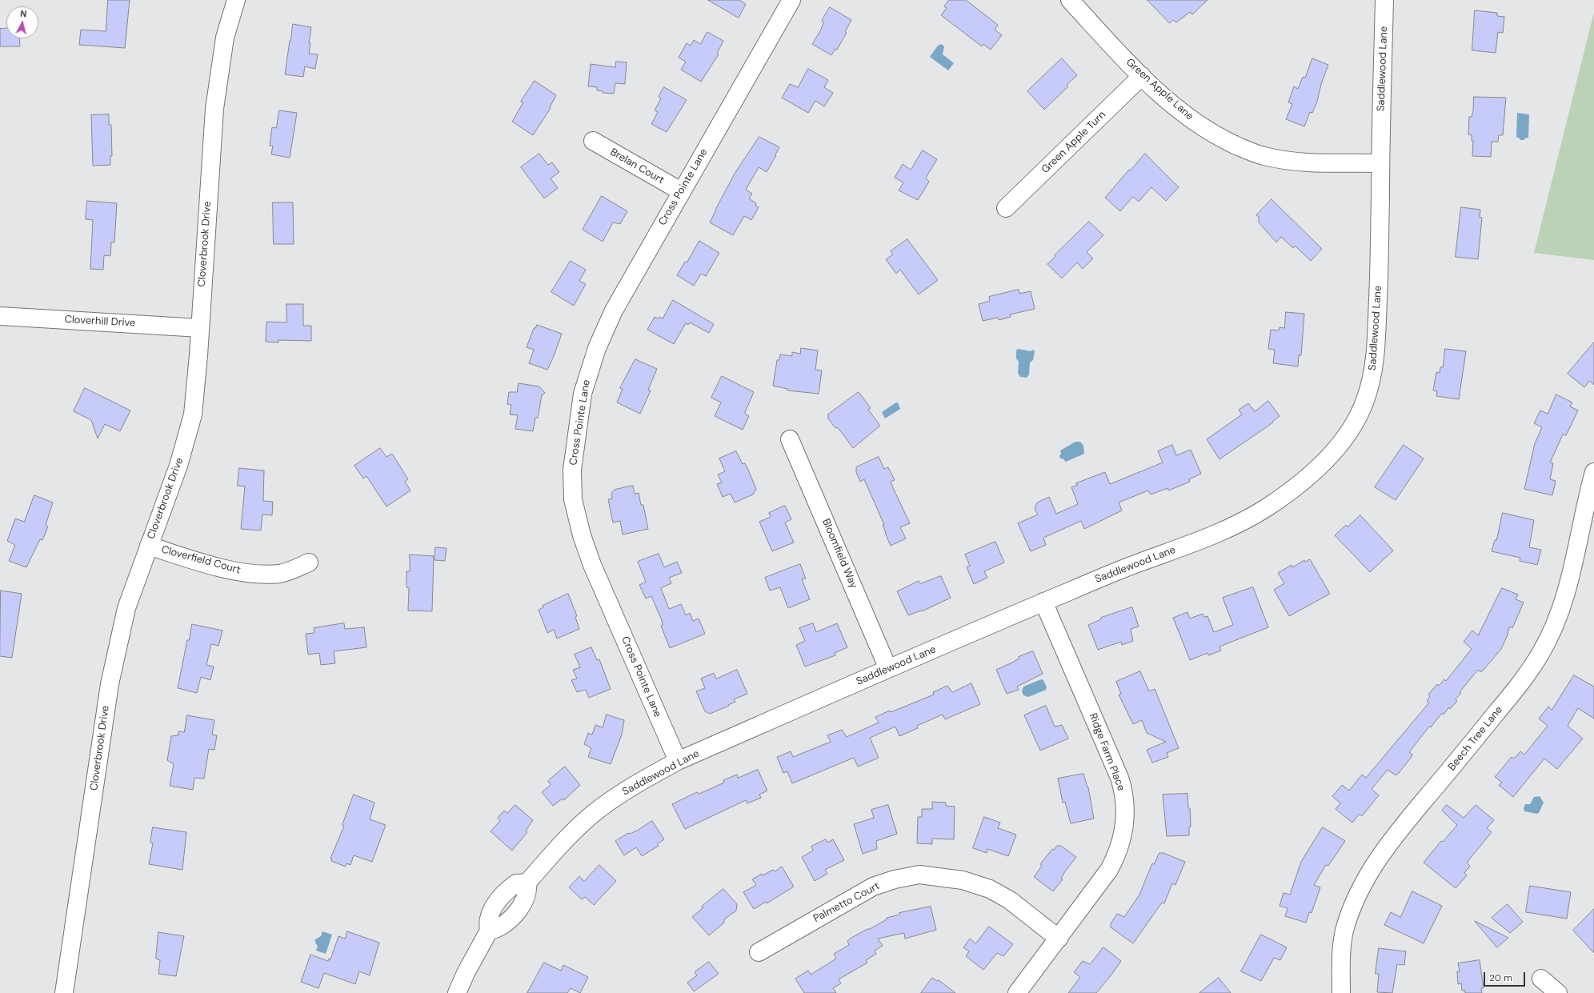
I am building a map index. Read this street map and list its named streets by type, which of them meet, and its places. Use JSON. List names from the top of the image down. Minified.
{"streets":{"street":["Saddlewood Lane","Green Apple Lane","Green Apple Turn","Brelan Court","Cross Pointe Lane","Cloverbrook Drive","Cloverhill Drive","Bloomfield Way","Cloverfield Court","Beech Tree Lane","Ridge Farm Place","Palmetto Court"]},"crossings":[["Saddlewood Lane","Green Apple Lane"],["Saddlewood Lane","Cross Pointe Lane"],["Saddlewood Lane","Bloomfield Way"],["Saddlewood Lane","Ridge Farm Place"],["Green Apple Lane","Green Apple Turn"],["Brelan Court","Cross Pointe Lane"],["Cloverbrook Drive","Cloverhill Drive"],["Cloverbrook Drive","Cloverfield Court"],["Ridge Farm Place","Palmetto Court"]],"scale_bar":"20 m","north":"top"}
